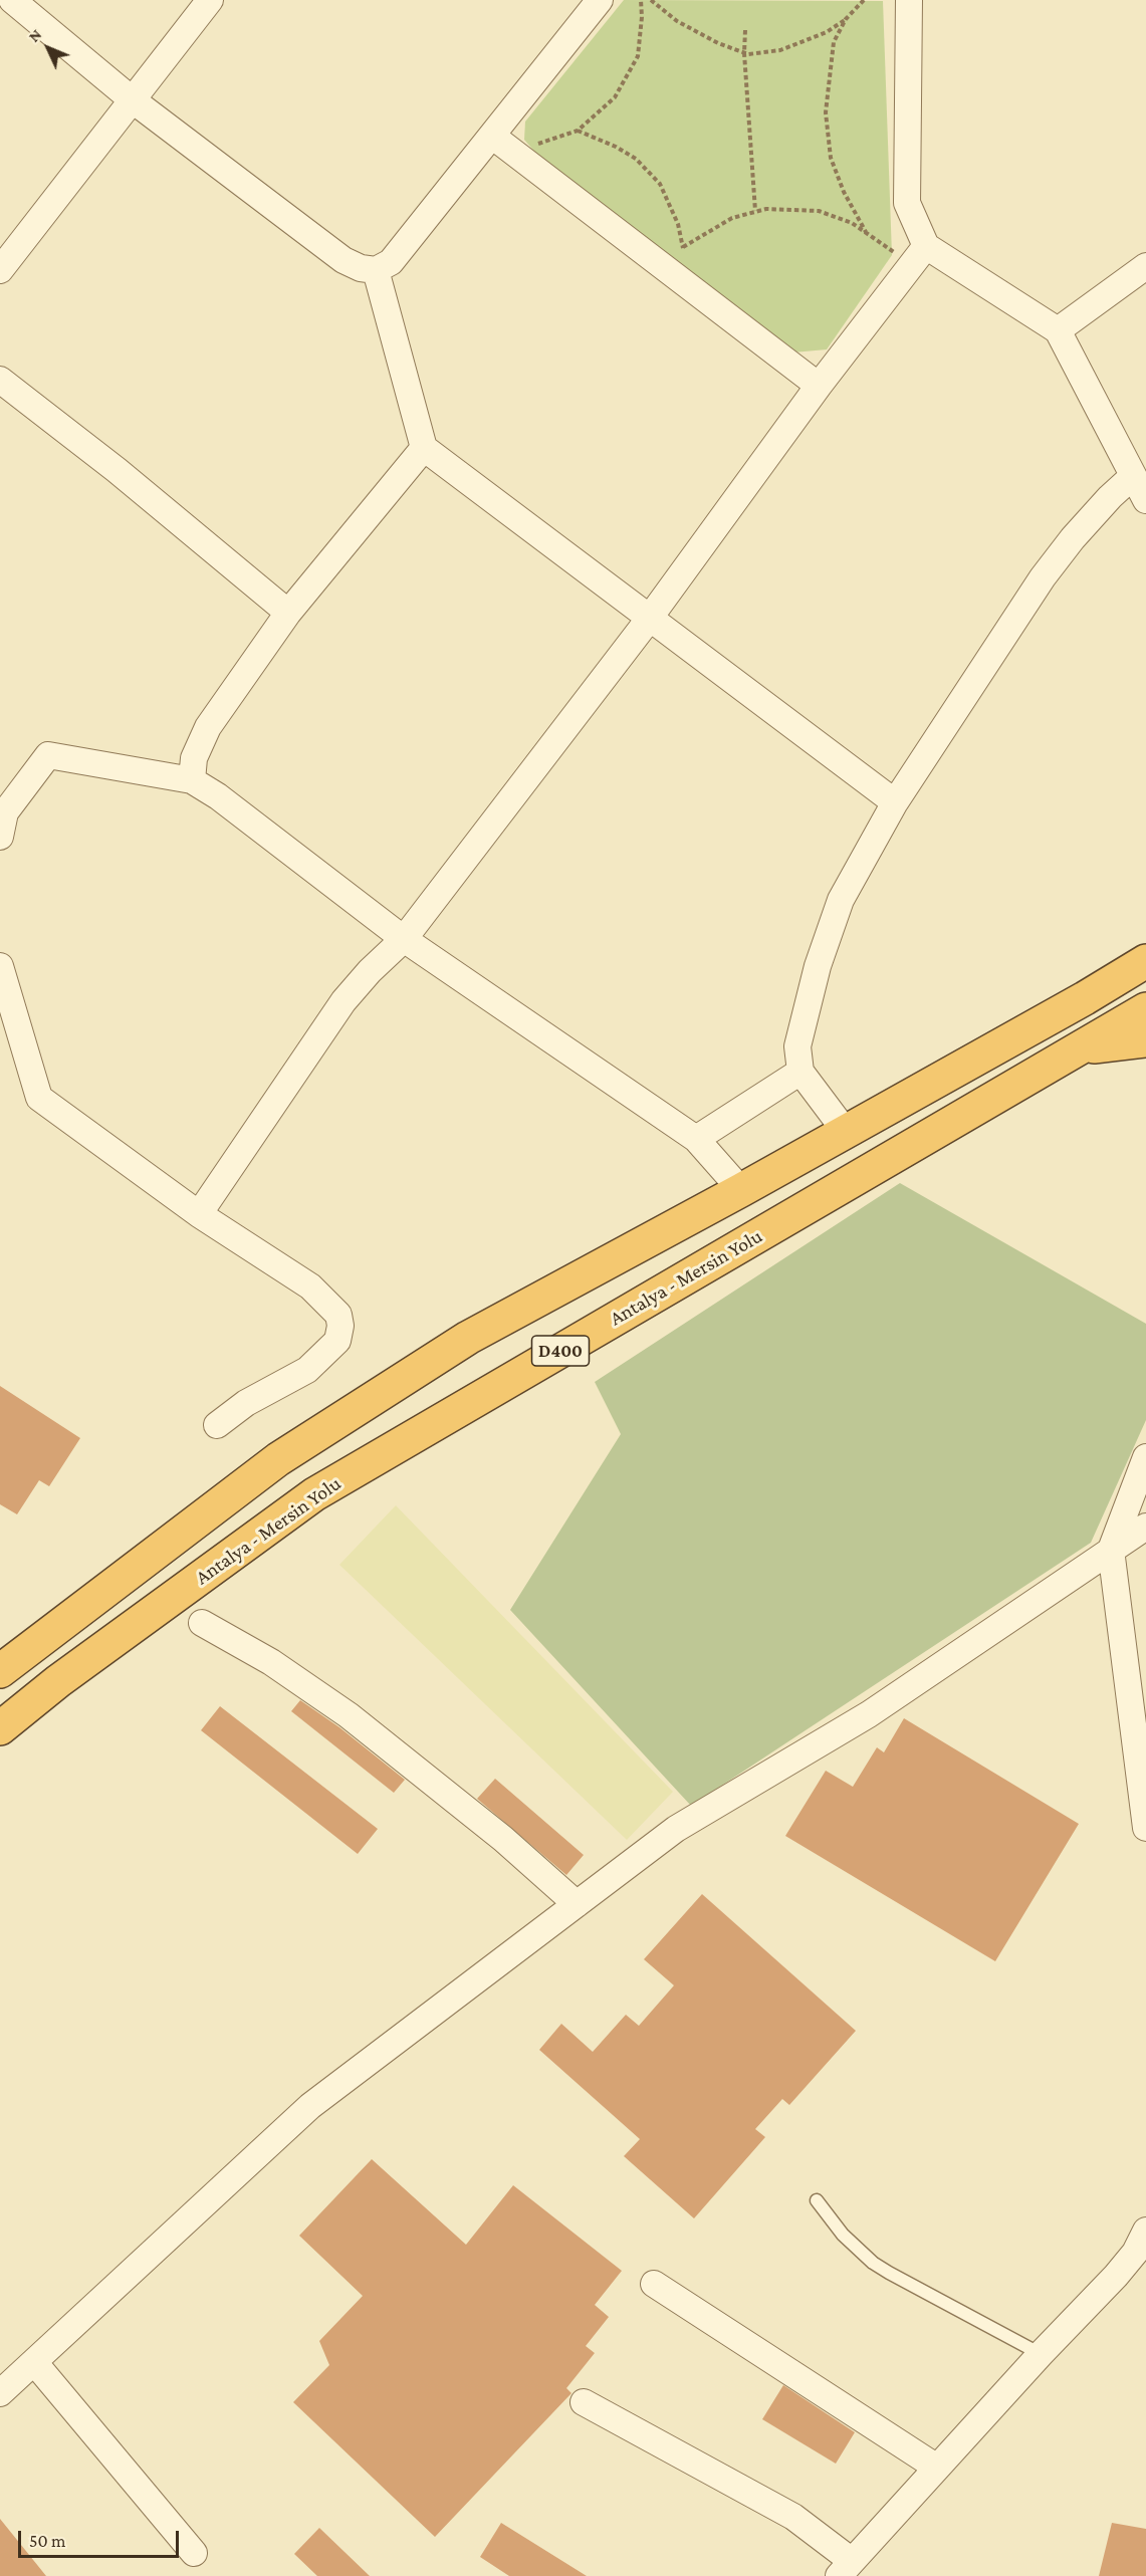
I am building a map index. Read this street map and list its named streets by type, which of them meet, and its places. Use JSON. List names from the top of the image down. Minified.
{"streets":{"highway":["Antalya - Mersin Yolu","D400"]},"scale_bar":"50 m","north":"top left"}
